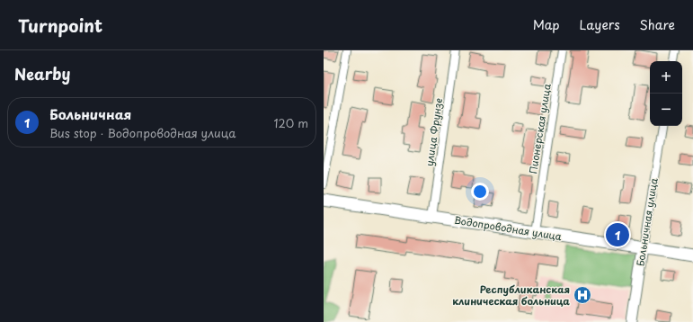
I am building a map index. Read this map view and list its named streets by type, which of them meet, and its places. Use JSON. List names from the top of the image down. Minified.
{"streets":{"main road":["Водопроводная улица"],"street":["Пионерская улица","улица Фрунзе","Больничная улица"]},"crossings":[["Пионерская улица","Водопроводная улица"],["улица Фрунзе","Водопроводная улица"],["Больничная улица","Водопроводная улица"]],"places":{"hospital":["Республиканская клиническая больница"]},"page":{"header":"Turnpoint","nav":["Map","Layers","Share"],"heading":"Nearby","map_buttons":["+","−"],"list":[{"mark":"1","name":"Больничная","note":"Bus stop · Водопроводная улица","value":"120 m"}],"pins":"1"}}
